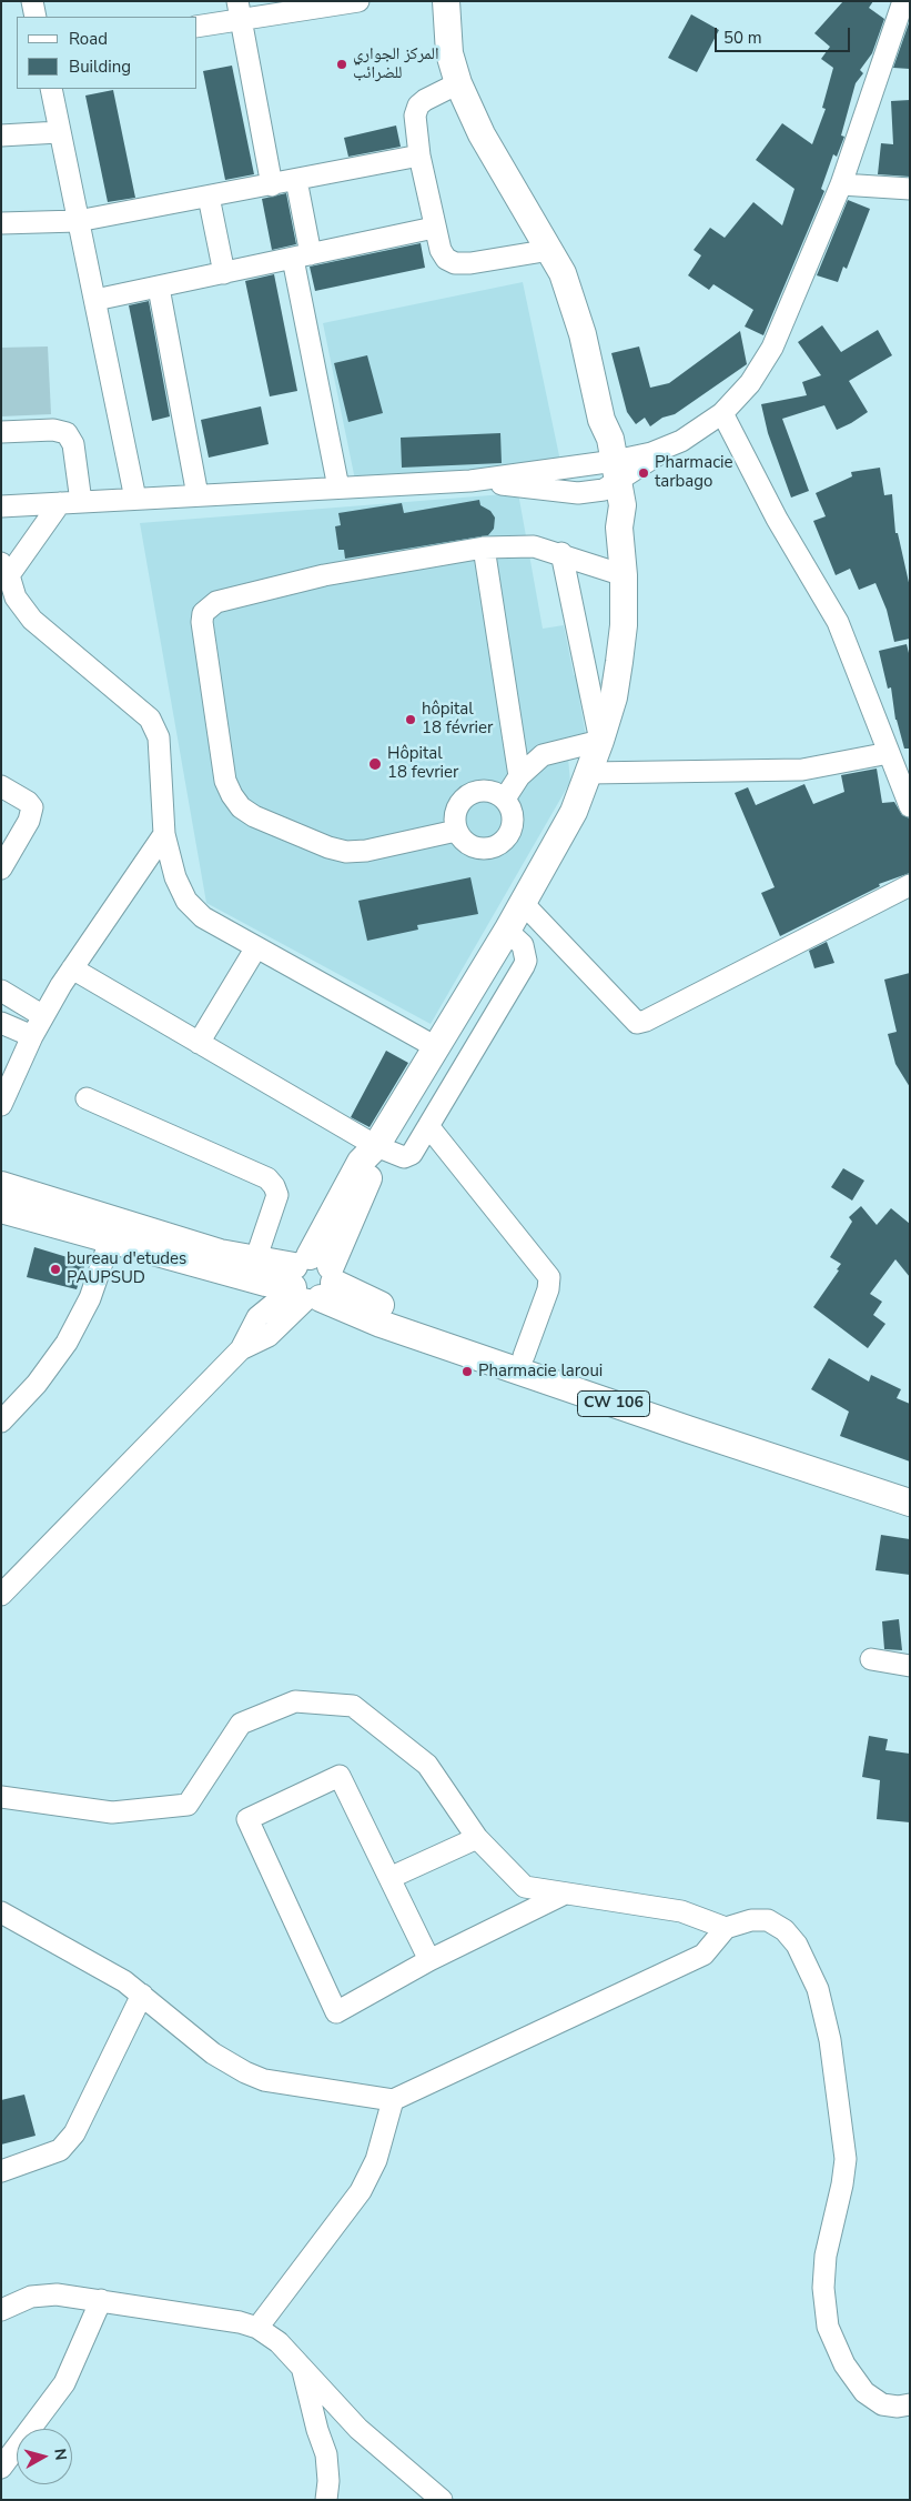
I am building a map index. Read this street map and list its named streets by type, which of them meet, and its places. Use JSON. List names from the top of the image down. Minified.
{"streets":{"main road":["CW 106"]},"places":["المركز الجواري للضرائب","Pharmacie tarbago","hôpital 18 février","Hôpital 18 fevrier","bureau d'etudes PAUPSUD","Pharmacie laroui"],"legend":["Road","Building"],"scale_bar":"50 m","north":"right"}
